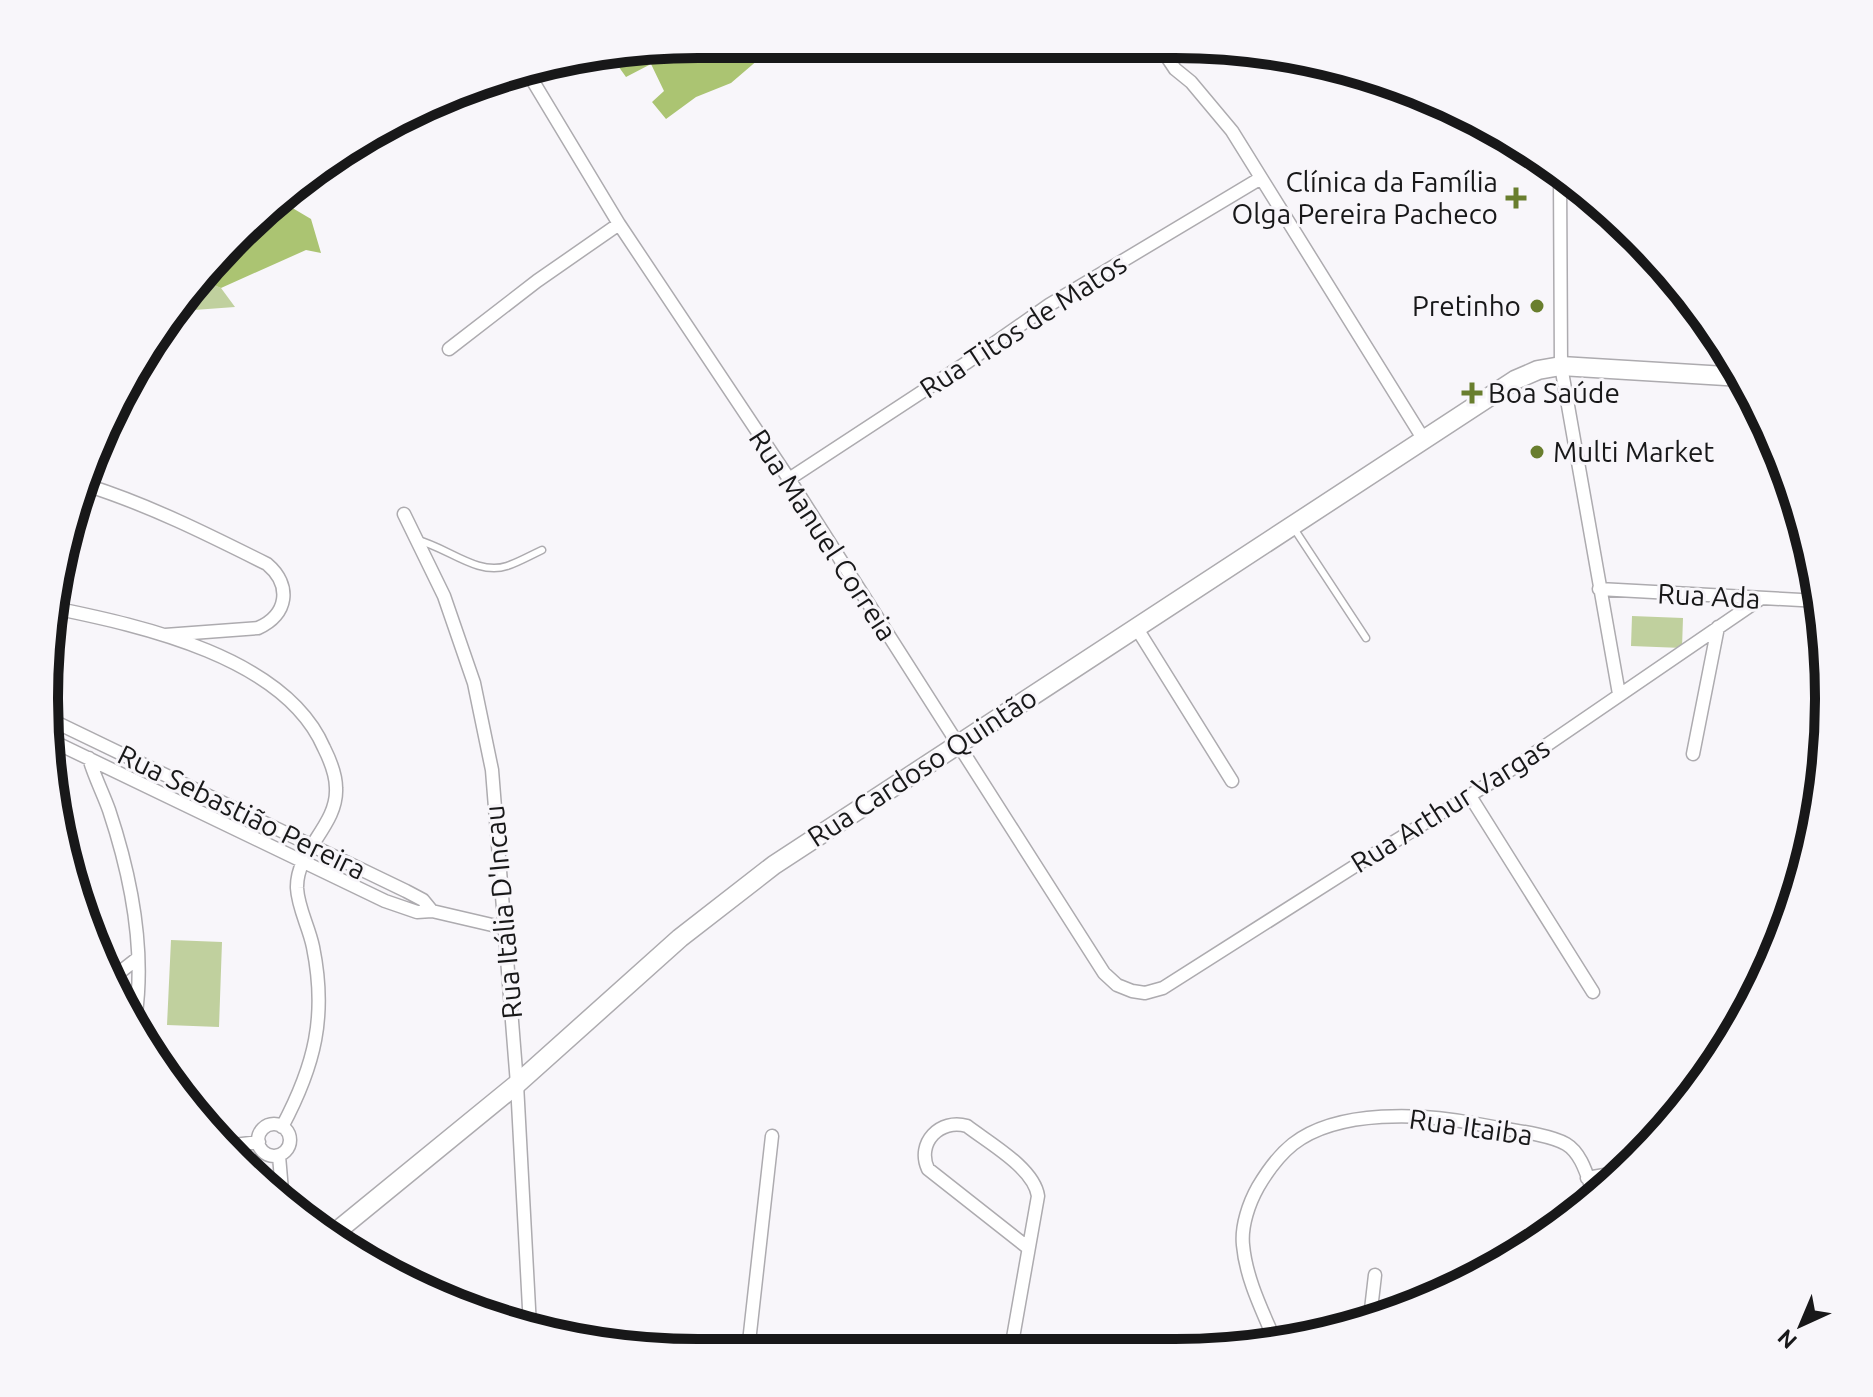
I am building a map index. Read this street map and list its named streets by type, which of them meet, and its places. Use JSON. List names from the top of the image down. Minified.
{"streets":{"street":["Rua Titos de Matos","Rua Manuel Correia","Rua Ada","Rua Cardoso Quintão","Rua Arthur Vargas","Rua Sebastião Pereira","Rua Itália D'Incau","Rua Itaiba"]},"crossings":[["Rua Titos de Matos","Rua Manuel Correia"],["Rua Manuel Correia","Rua Cardoso Quintão"],["Rua Manuel Correia","Rua Arthur Vargas"],["Rua Ada","Rua Arthur Vargas"],["Rua Cardoso Quintão","Rua Itália D'Incau"],["Rua Sebastião Pereira","Rua Itália D'Incau"]],"places":{"health":["Clínica da Família Olga Pereira Pacheco","Boa Saúde"],"other":["Pretinho","Multi Market"]},"north":"bottom left"}
